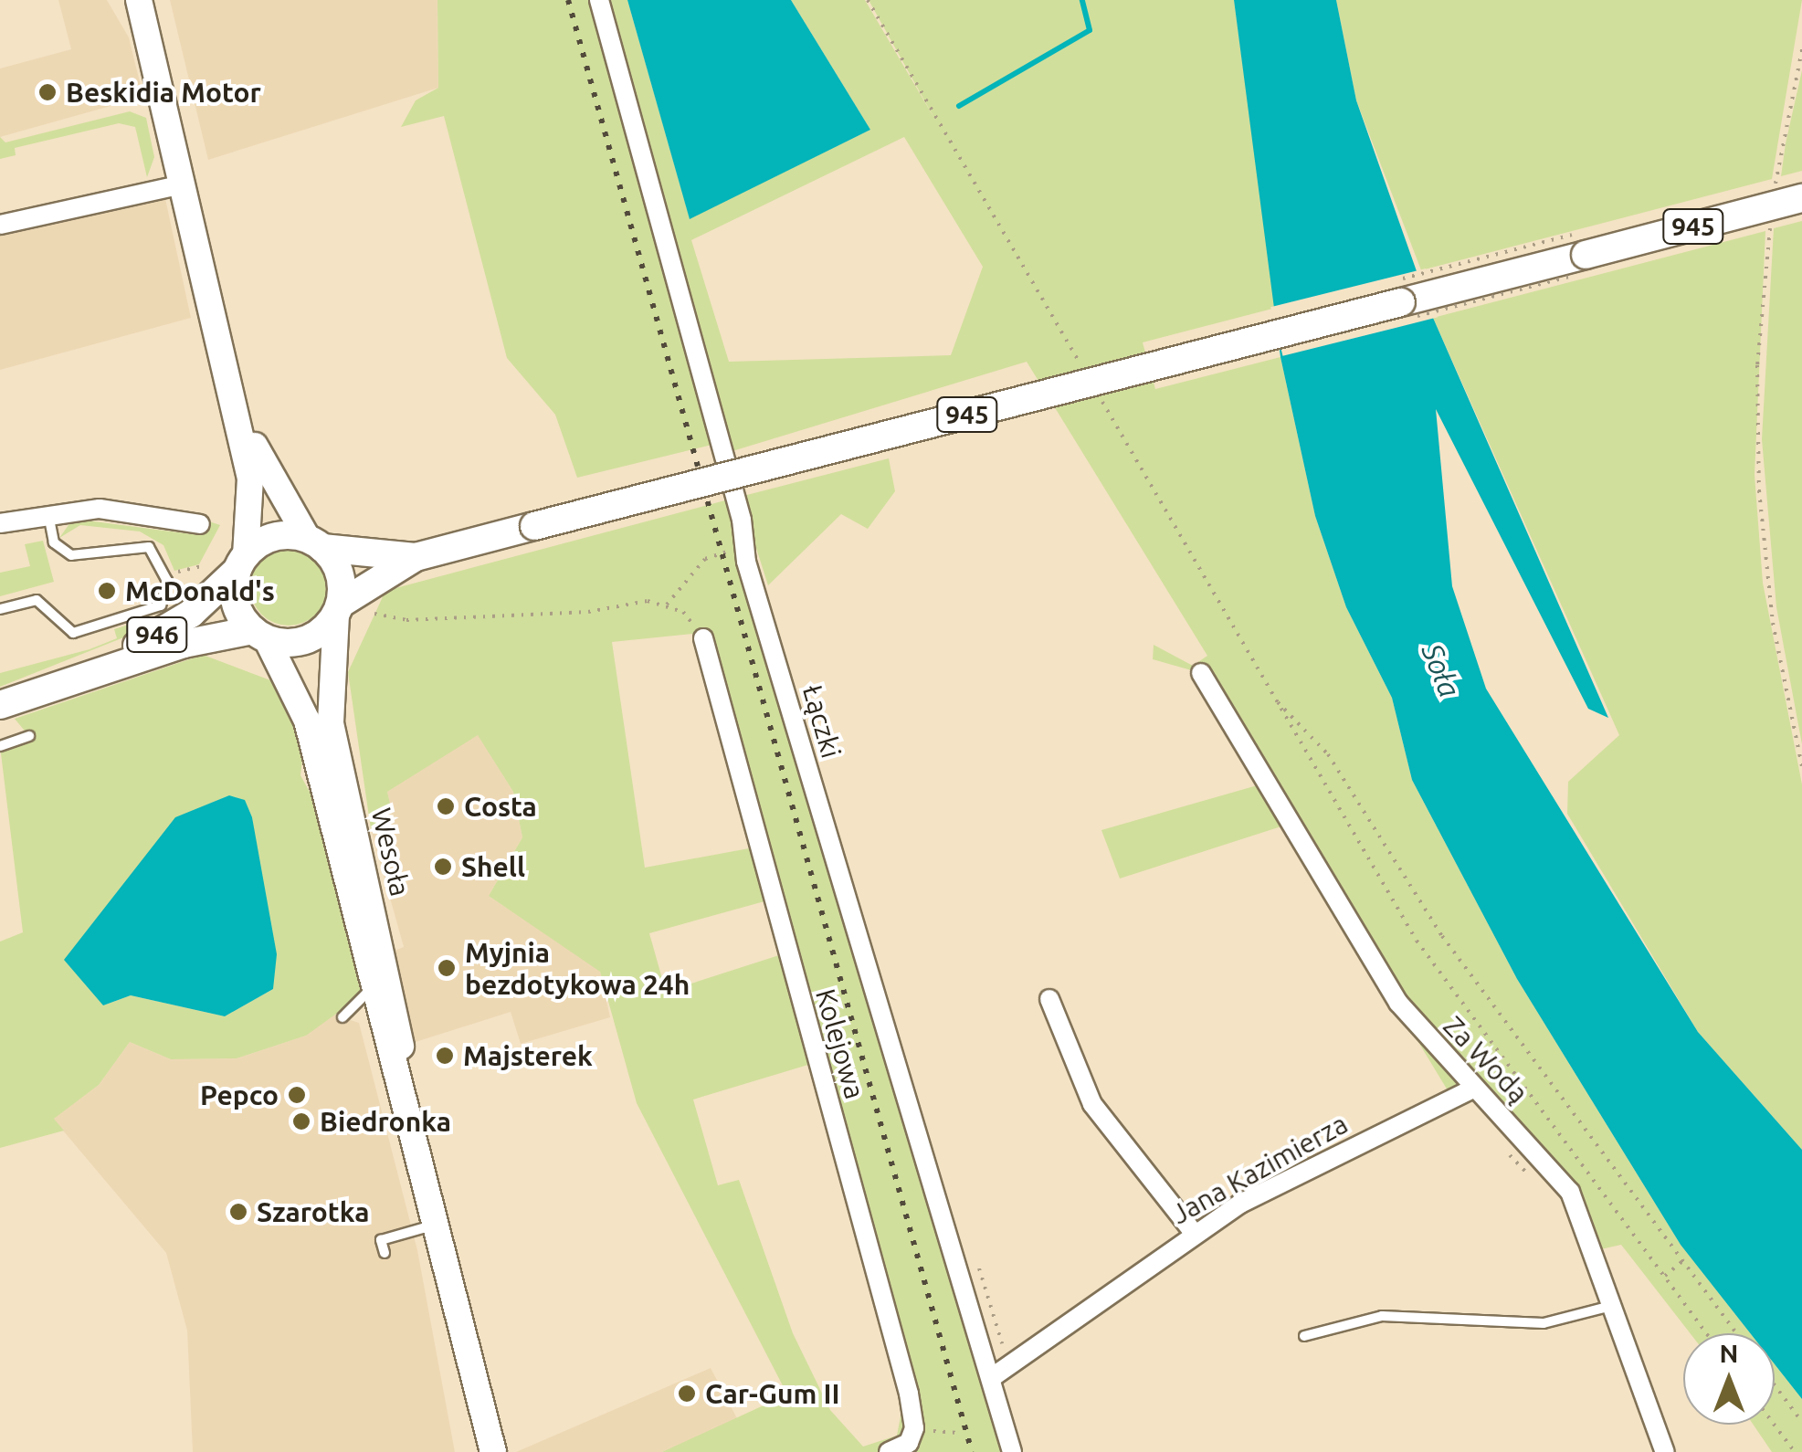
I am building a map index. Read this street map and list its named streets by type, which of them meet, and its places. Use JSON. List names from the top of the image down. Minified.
{"streets":{"main road":["945","946"],"street":["Łączki","Wesoła","Kolejowa","Za Wodą","Jana Kazimierza"]},"crossings":[["945","946"],["945","Wesoła"],["946","Wesoła"],["Łączki","Jana Kazimierza"],["Za Wodą","Jana Kazimierza"]],"water":["Soła"],"places":["Beskidia Motor","McDonald's","Costa","Shell","Myjnia bezdotykowa 24h","Majsterek","Pepco","Biedronka","Szarotka","Car-Gum II"],"north":"top"}
